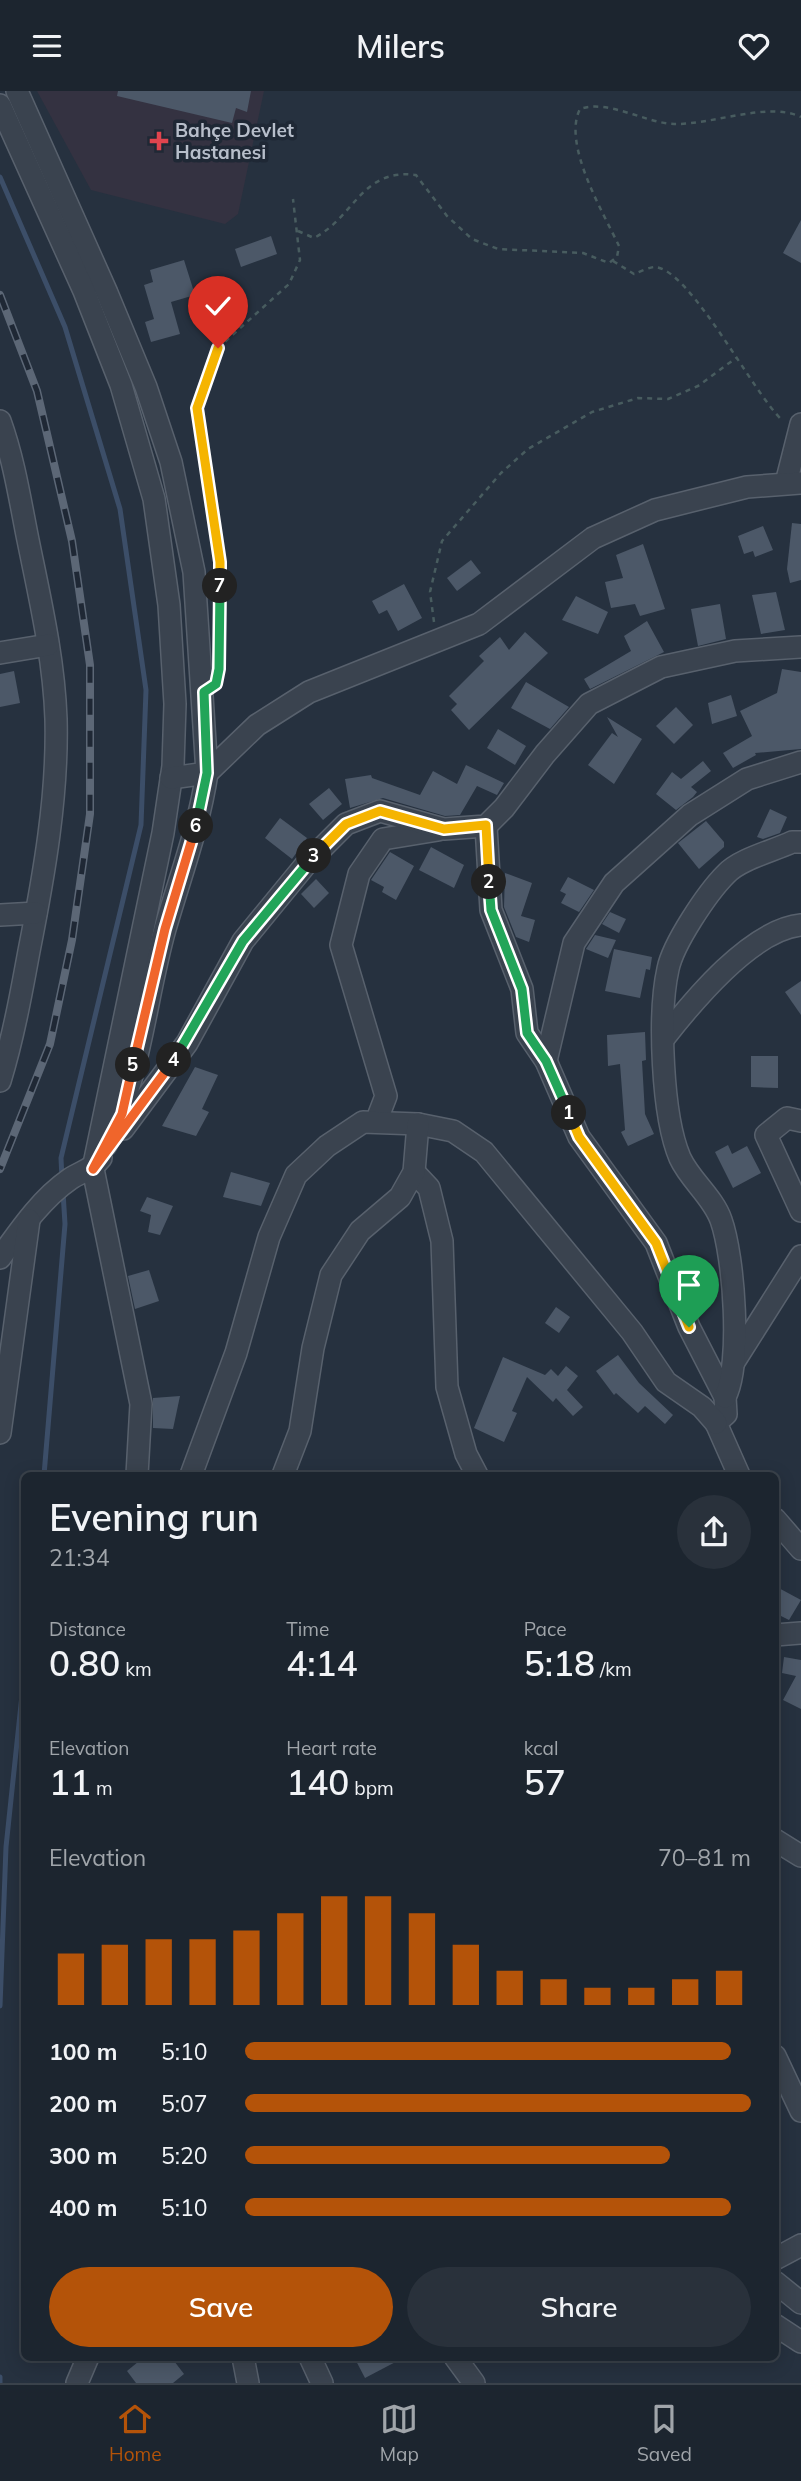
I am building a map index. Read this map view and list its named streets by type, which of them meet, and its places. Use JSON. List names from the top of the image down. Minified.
{"places":{"health":["Bahçe Devlet Hastanesi"]},"page":{"header":"Milers","pins":["7","6","3","2","4","5","1"],"heading":["Evening run","21:34"],"stats":[["Distance","0.80 km"],["Time","4:14"],["Pace","5:18 /km"],["Elevation","11 m"],["Heart rate","140 bpm"],["kcal","57"]],"chart":["Elevation","70–81 m"],"list":[{"name":"100 m","note":"5:10"},{"name":"200 m","note":"5:07"},{"name":"300 m","note":"5:20"},{"name":"400 m","note":"5:10"}],"buttons":["Save","Share"],"tabs":["Home","Map","Saved"]}}
